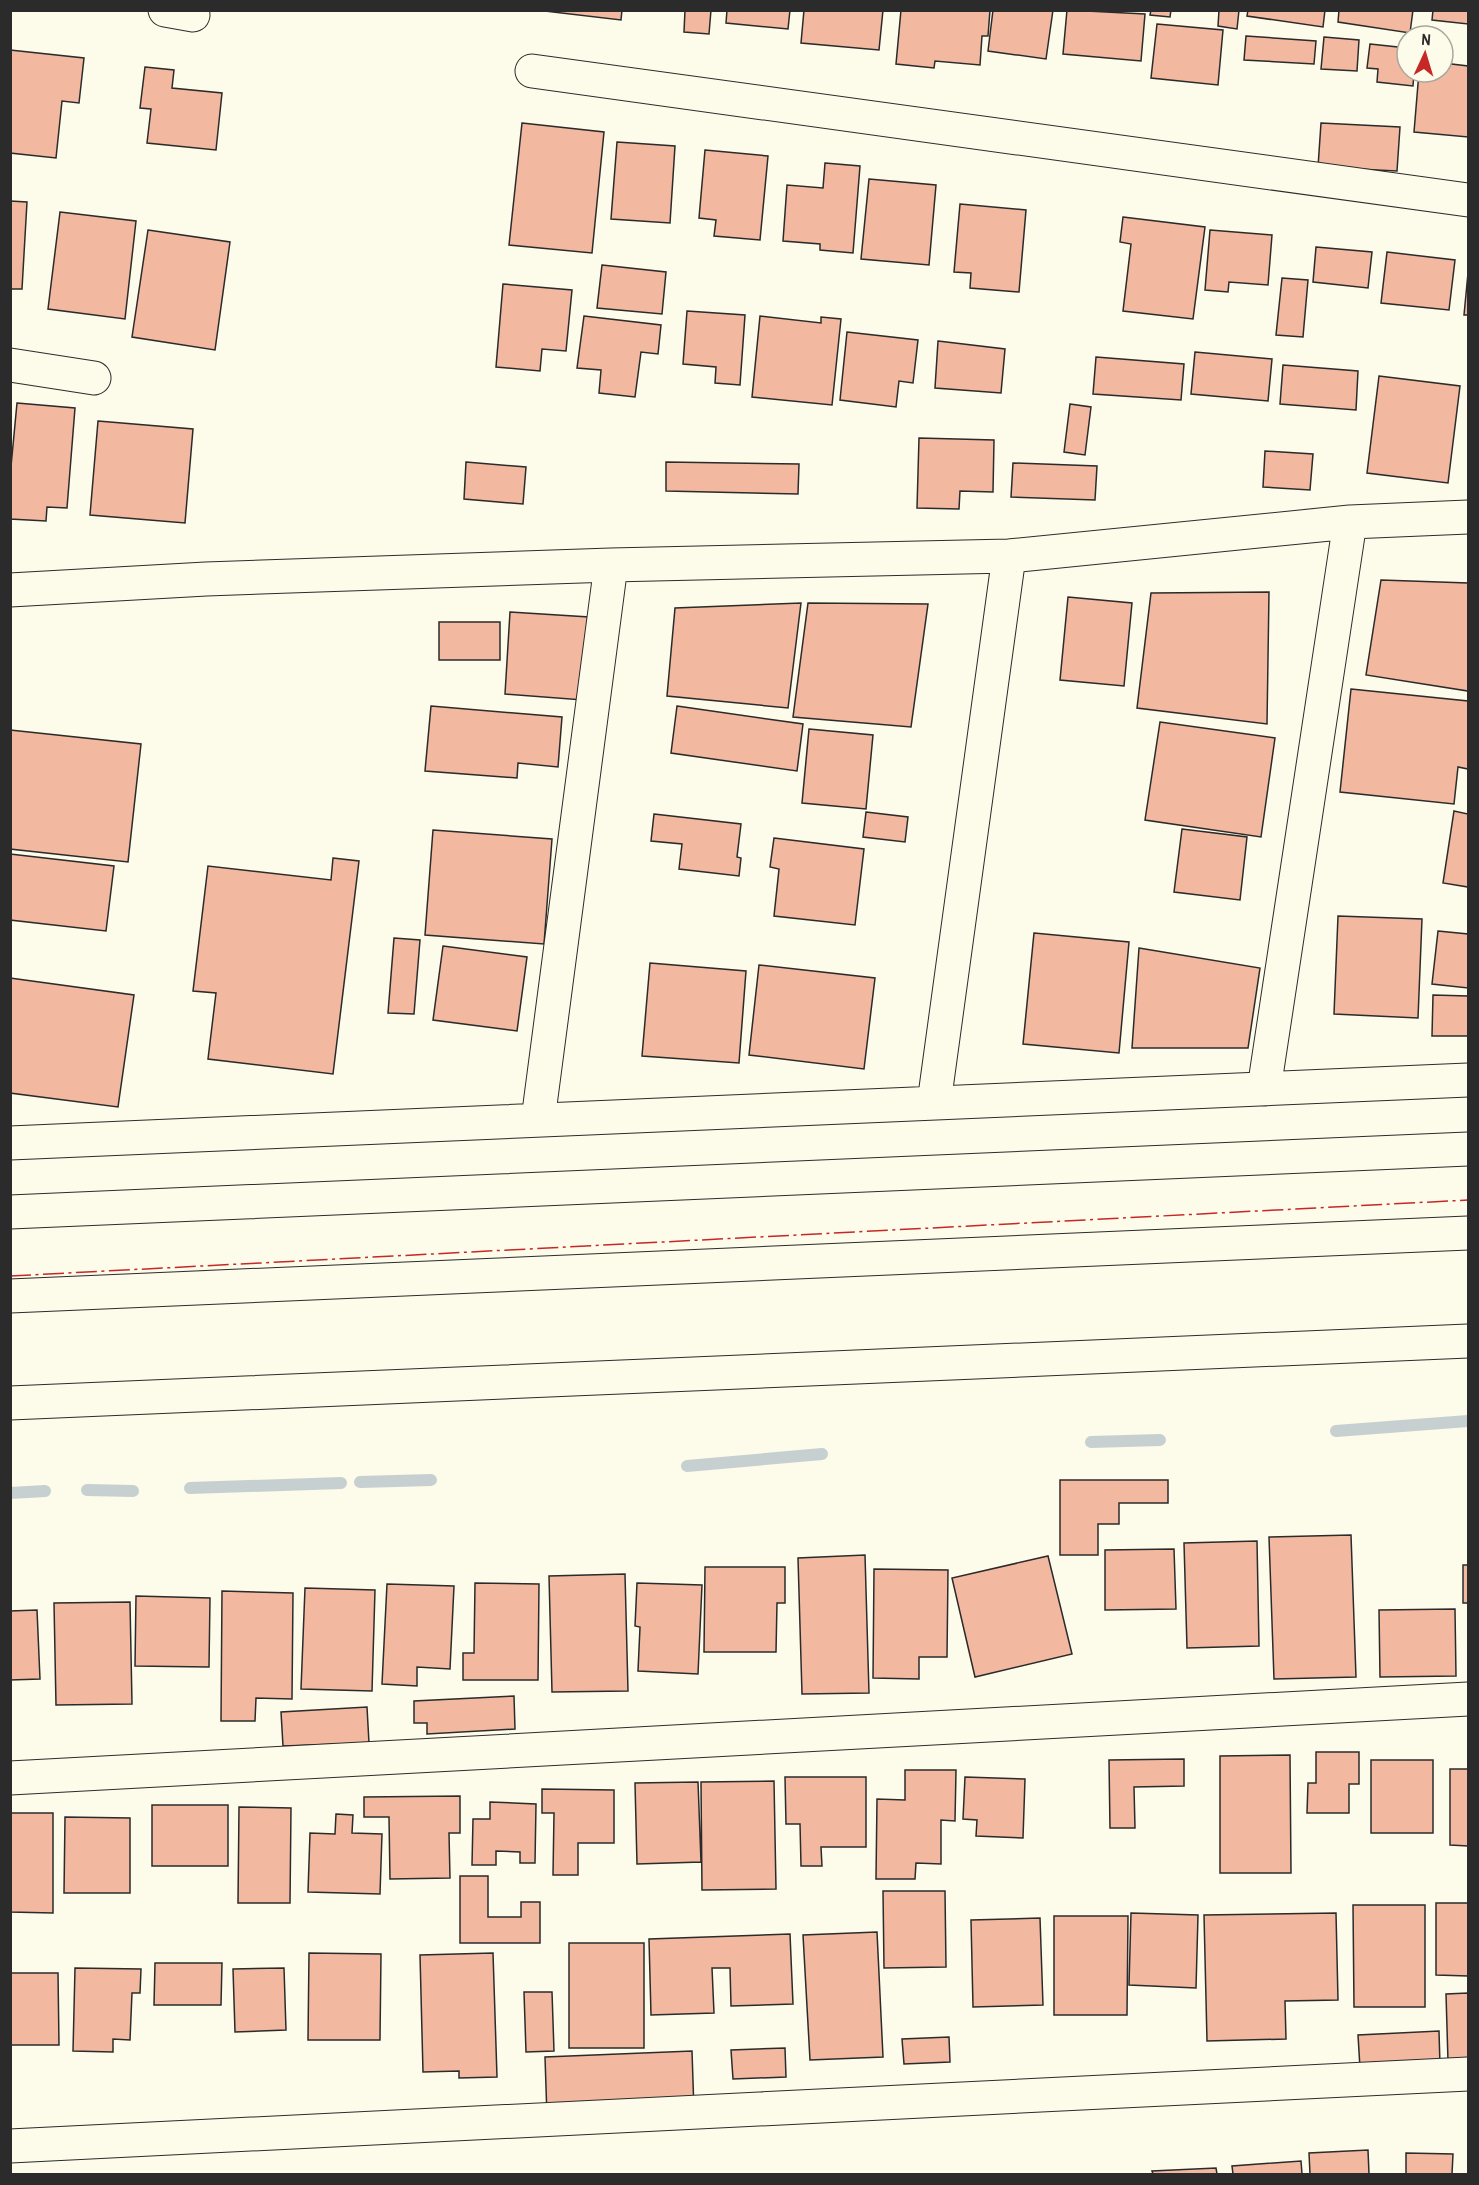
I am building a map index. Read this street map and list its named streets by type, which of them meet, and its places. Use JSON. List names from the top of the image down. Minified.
{"north":"top"}
